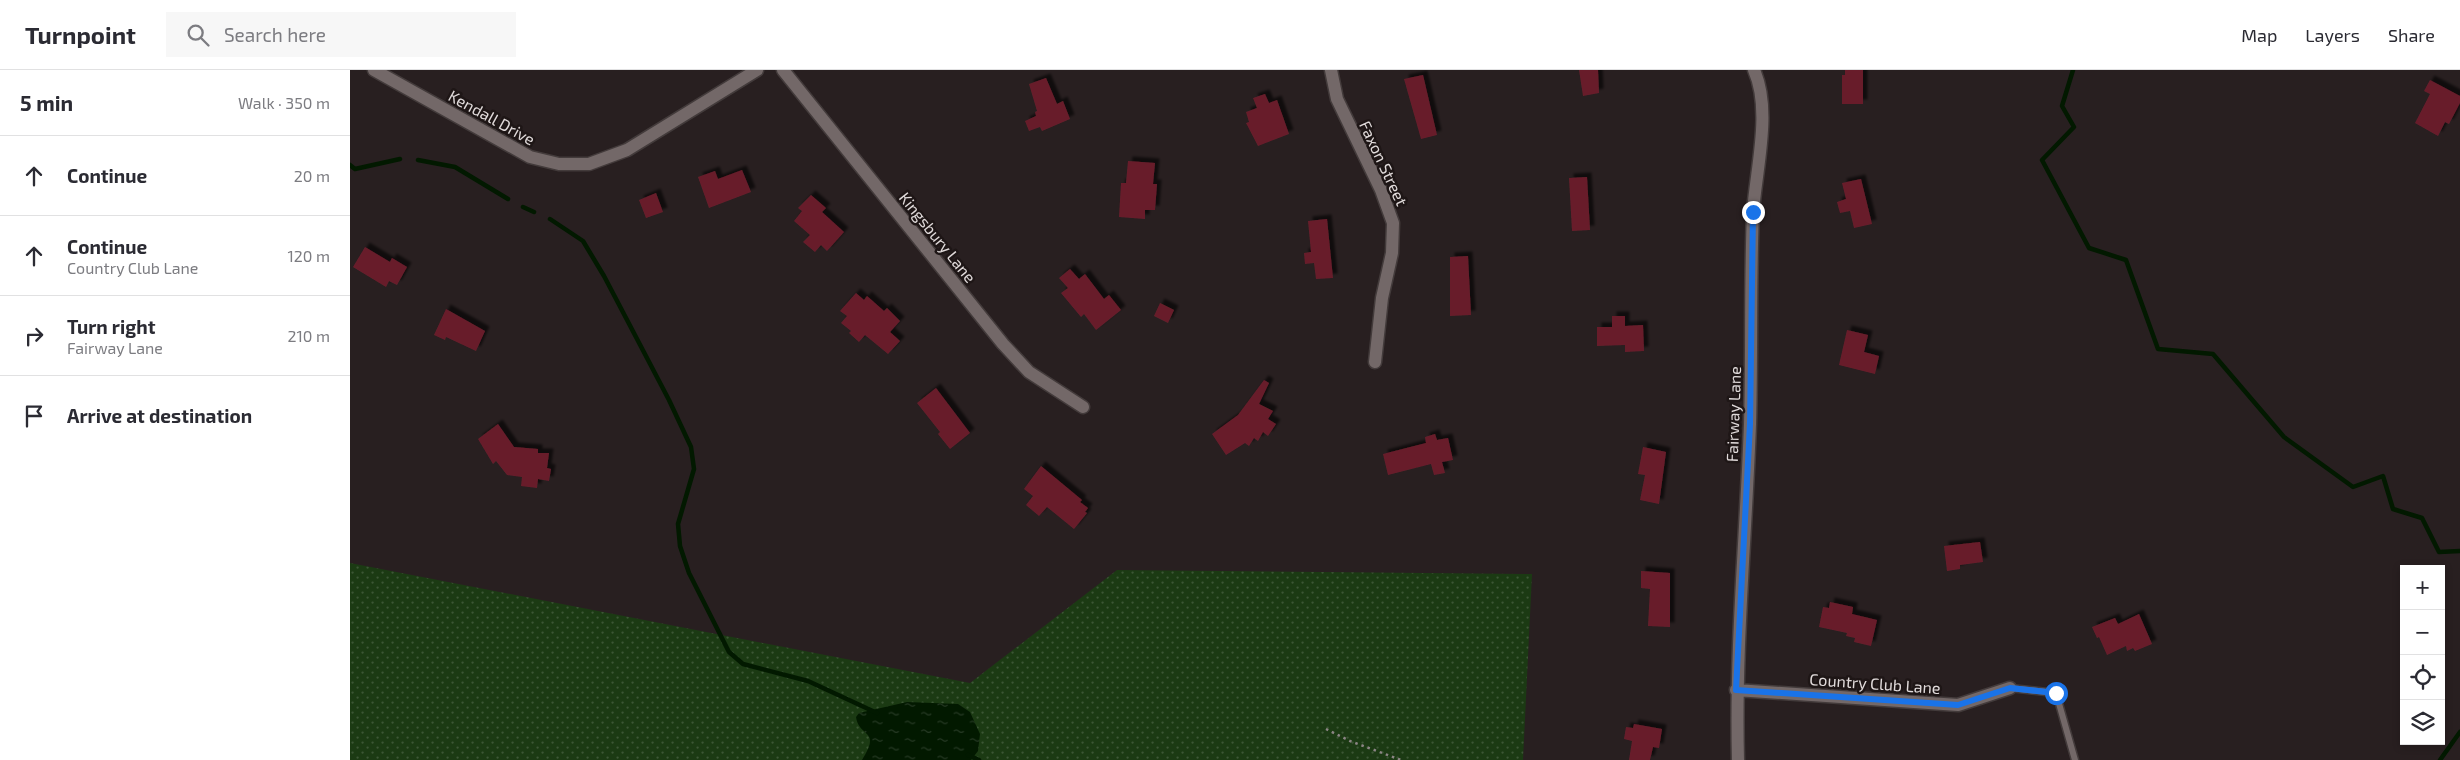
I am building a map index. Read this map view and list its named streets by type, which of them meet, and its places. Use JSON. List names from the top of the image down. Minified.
{"streets":{"street":["Kendall Drive","Faxon Street","Kingsbury Lane","Fairway Lane","Country Club Lane"]},"crossings":[["Fairway Lane","Country Club Lane"]],"page":{"header":"Turnpoint","search":"Search here","nav":["Map","Layers","Share"],"heading":["5 min","Walk · 350 m"],"list":[["Continue","20 m"],["Continue","Country Club Lane","120 m"],["Turn right","Fairway Lane","210 m"],"Arrive at destination"],"map_buttons":["+","−"]}}
